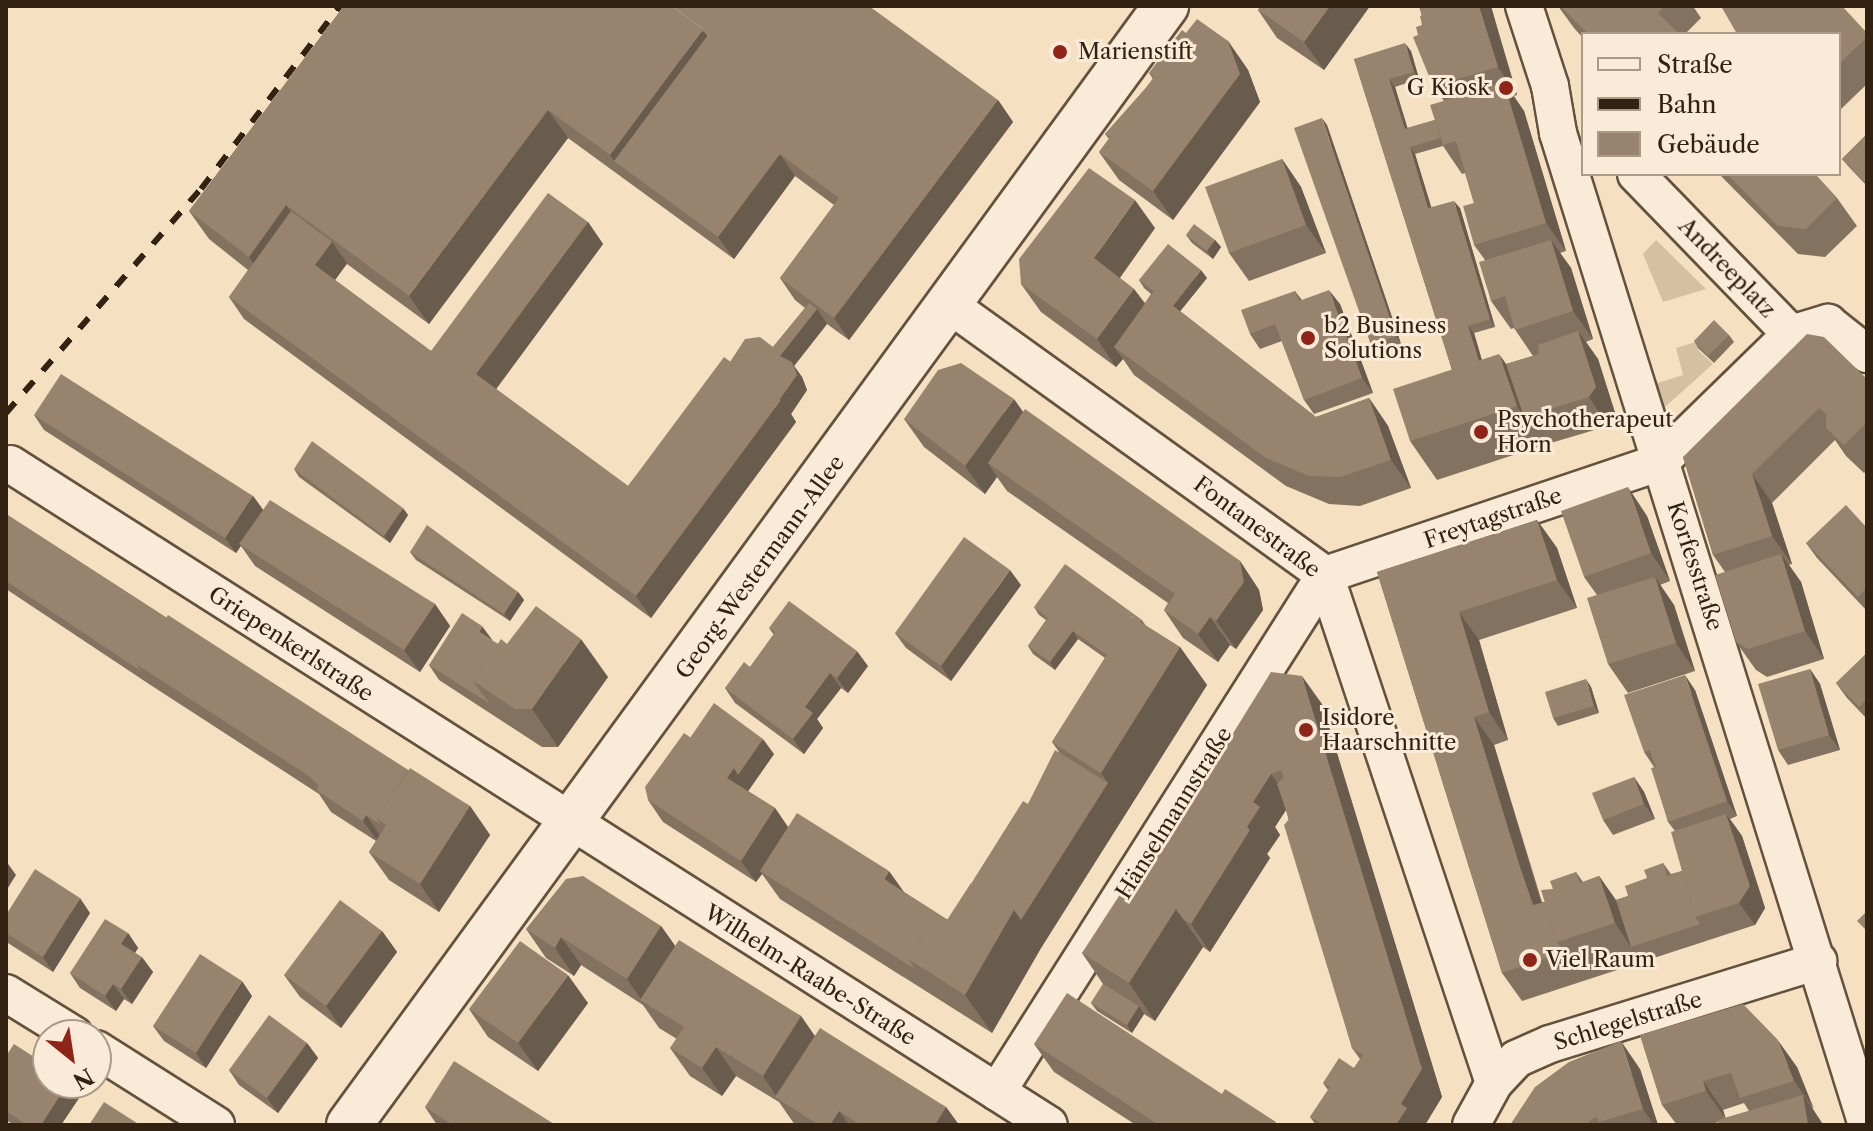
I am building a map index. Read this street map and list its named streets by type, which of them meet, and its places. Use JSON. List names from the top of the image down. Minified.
{"streets":{"street":["Andreeplatz","Freytagstraße","Fontanestraße","Korfesstraße","Georg-Westermann-Allee","Griepenkerlstraße","Hänselmannstraße","Wilhelm-Raabe-Straße","Schlegelstraße"]},"crossings":[["Andreeplatz","Freytagstraße"],["Andreeplatz","Korfesstraße"],["Freytagstraße","Fontanestraße"],["Freytagstraße","Korfesstraße"],["Freytagstraße","Hänselmannstraße"],["Fontanestraße","Georg-Westermann-Allee"],["Fontanestraße","Hänselmannstraße"],["Fontanestraße","Schlegelstraße"],["Korfesstraße","Schlegelstraße"],["Georg-Westermann-Allee","Griepenkerlstraße"],["Georg-Westermann-Allee","Wilhelm-Raabe-Straße"],["Griepenkerlstraße","Wilhelm-Raabe-Straße"],["Hänselmannstraße","Wilhelm-Raabe-Straße"]],"places":["Marienstift","G Kiosk","b2 Business Solutions","Psychotherapeut Horn","Isidore Haarschnitte","Viel Raum"],"legend":["Straße","Bahn","Gebäude"],"north":"bottom right"}
